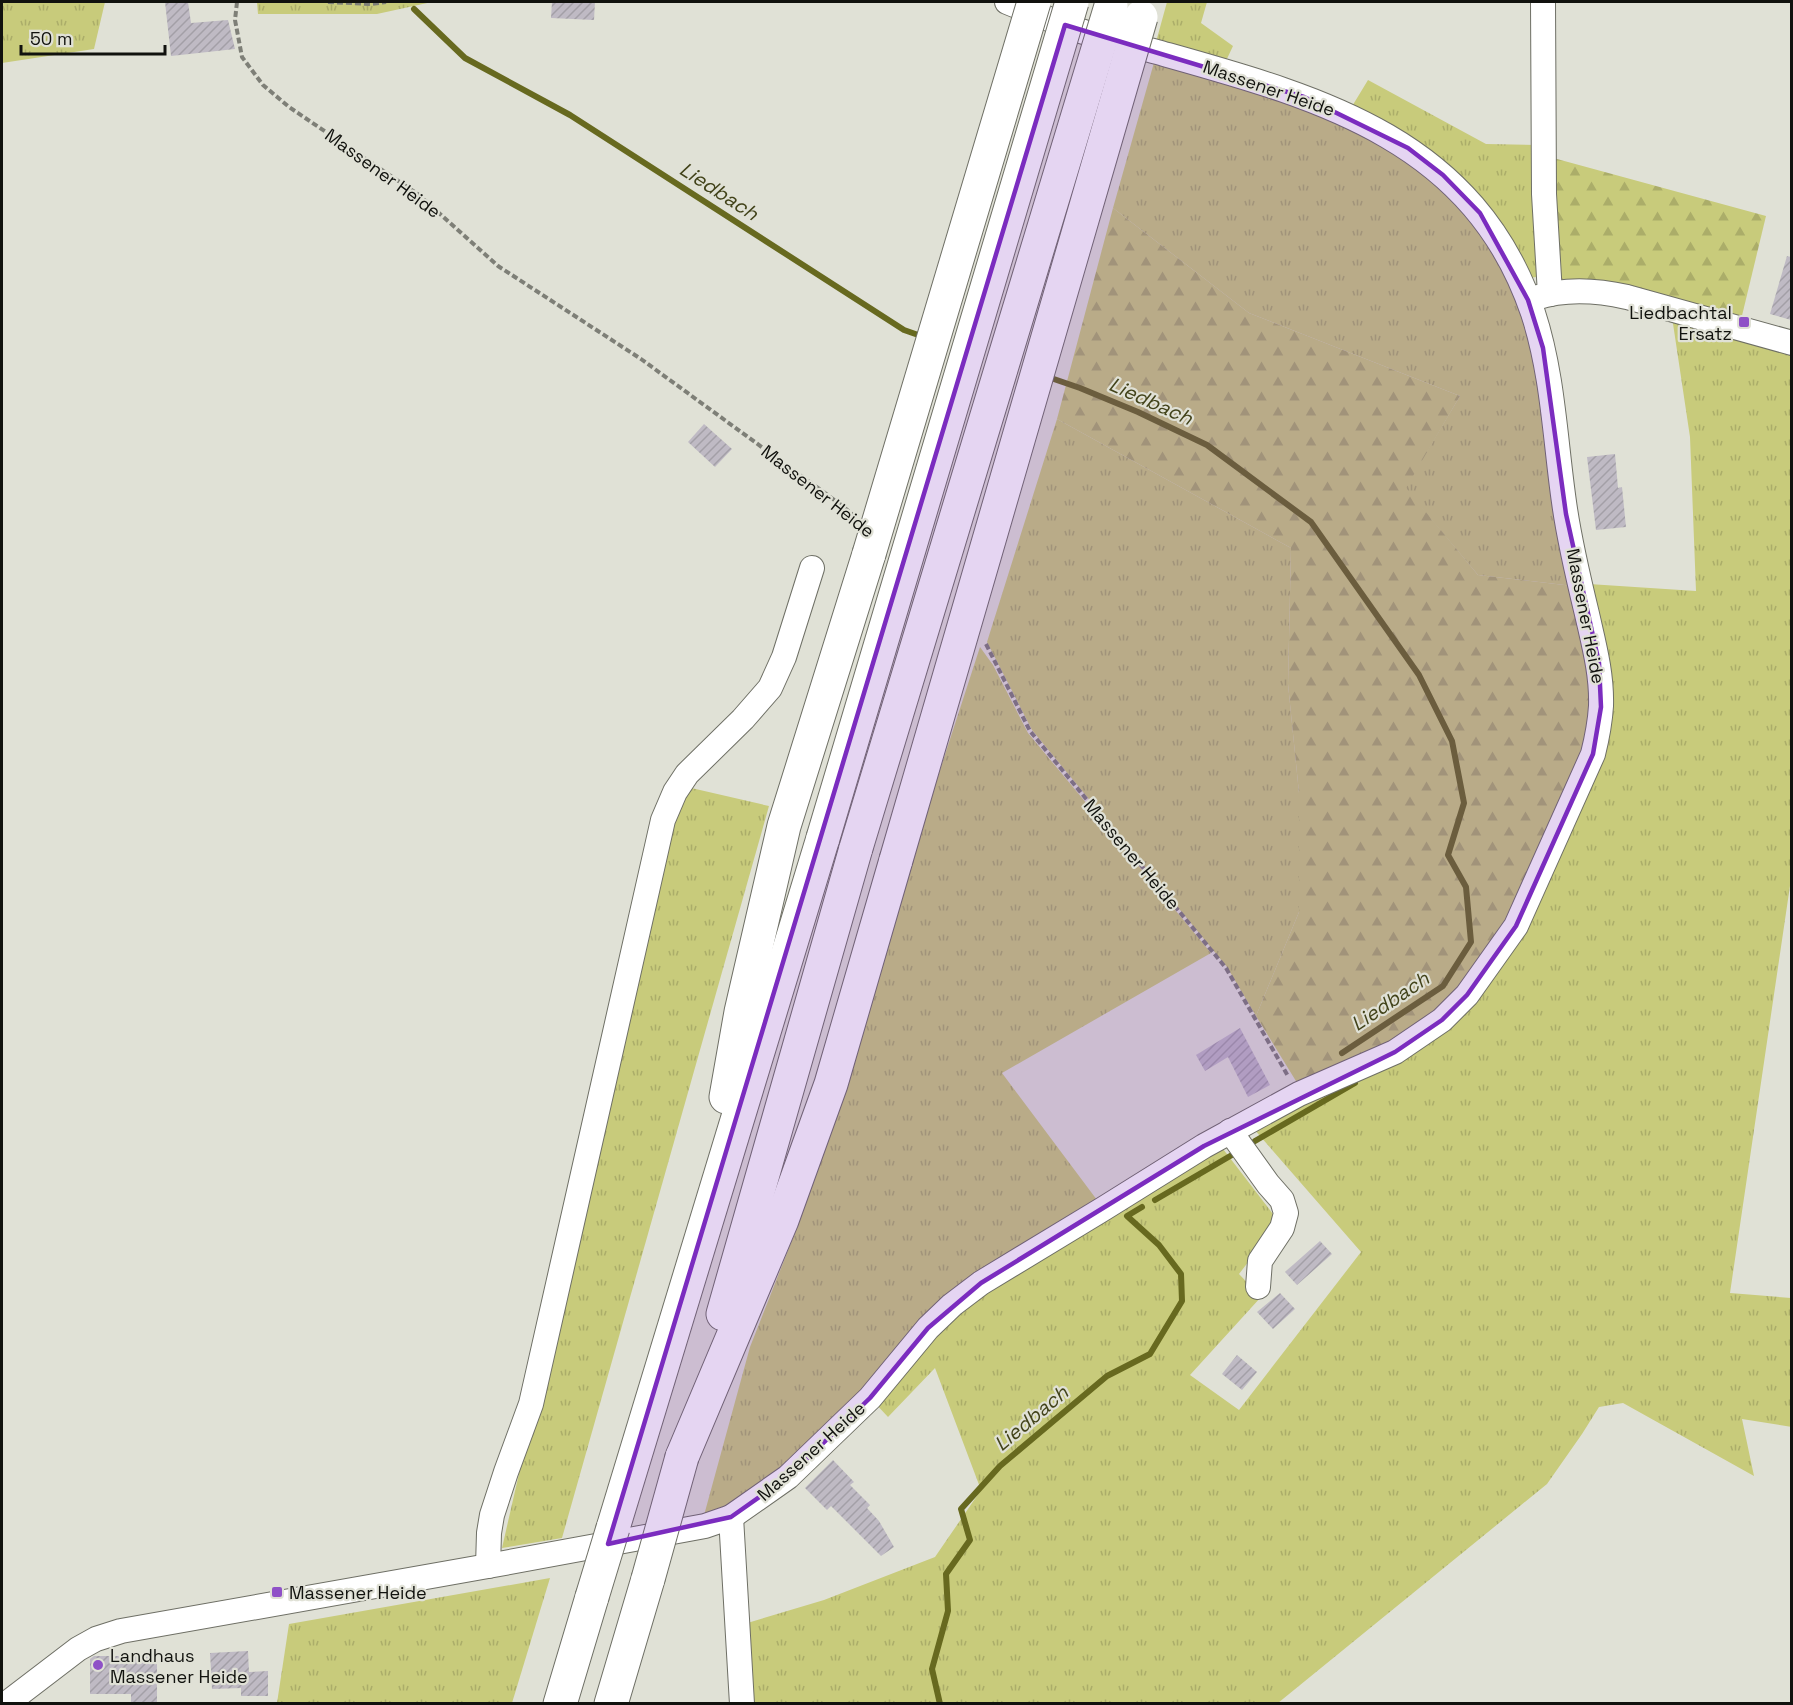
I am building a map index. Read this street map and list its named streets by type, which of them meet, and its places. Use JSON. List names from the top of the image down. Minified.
{"streets":{"street":["Massener Heide"]},"water":["Liedbach"],"places":{"transit":["Liedbachtal Ersatz","Massener Heide"],"other":["Landhaus Massener Heide"]},"scale_bar":"50 m"}
